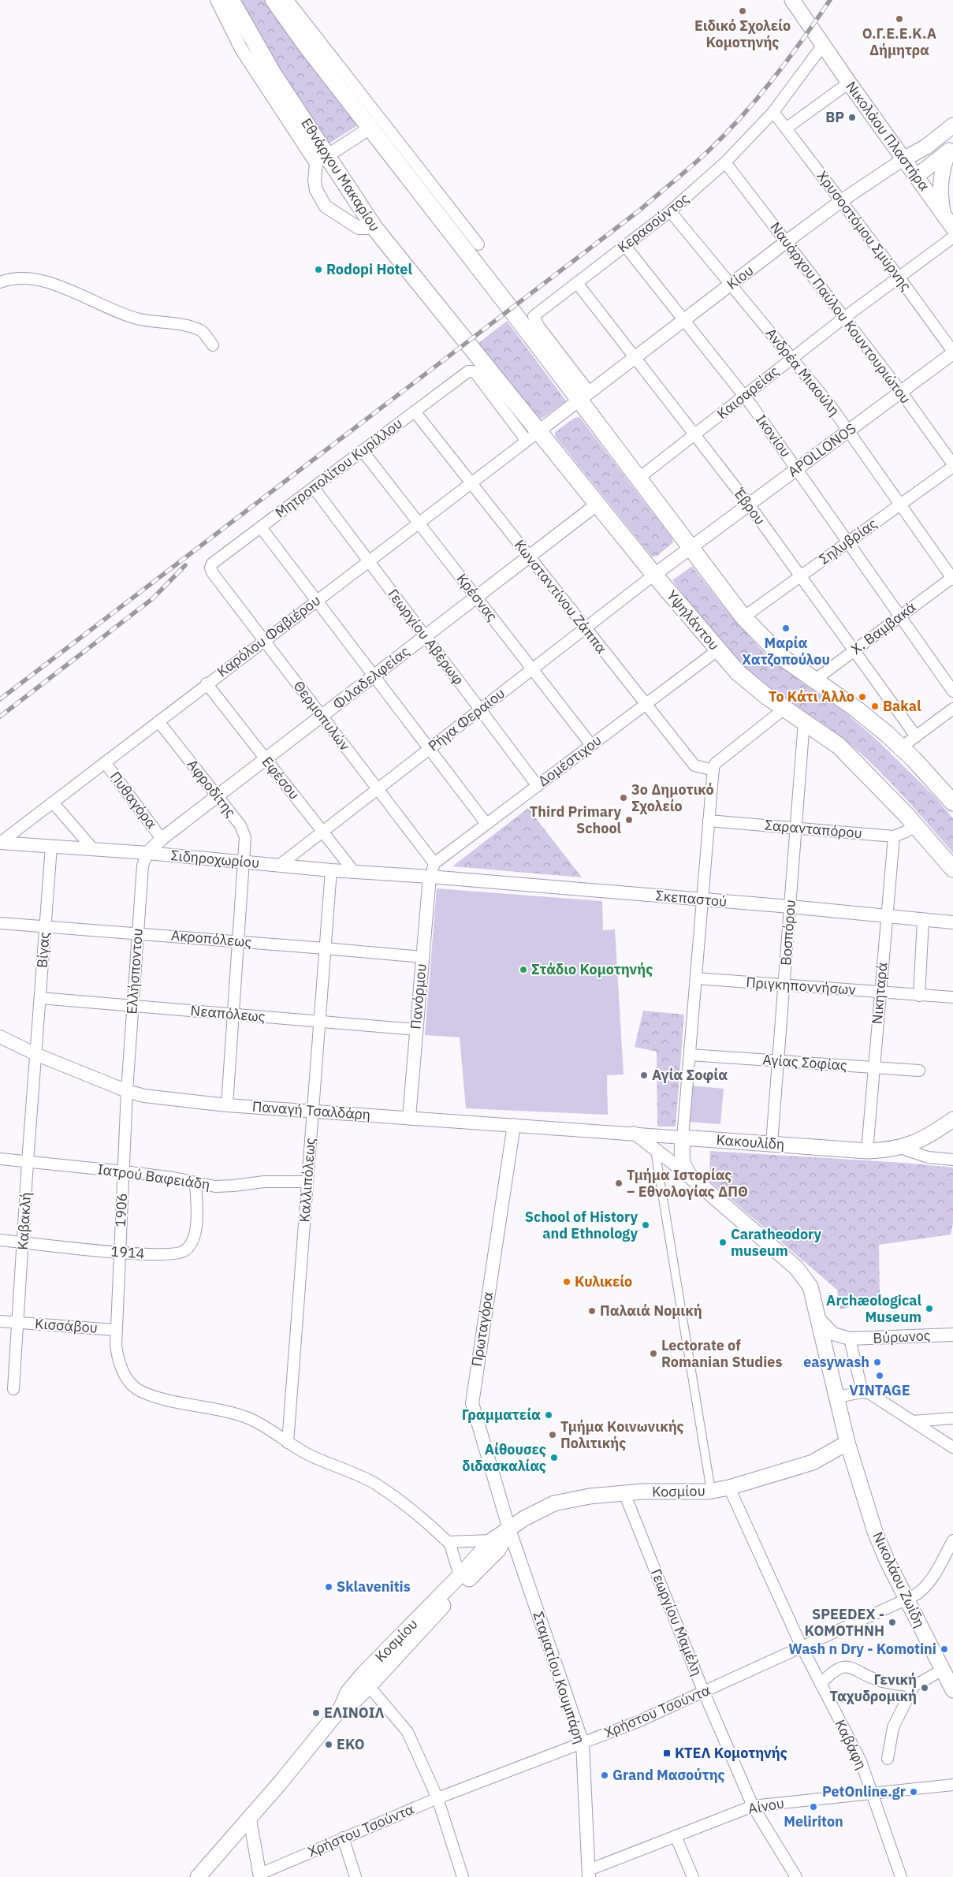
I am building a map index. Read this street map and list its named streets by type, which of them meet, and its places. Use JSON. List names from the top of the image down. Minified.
{"streets":{"main road":["Νικολάου Πλαστήρα","Εθνάρχου Μακαρίου","Υψηλάντου","Κακουλίδη","Κοσμίου","Νικολάου Ζωίδη"],"street":["Κερασούντος","Χρυσοστόμου Σμύρνης","Κίου","Ναυάρχου Παύλου Κουντουριώτου","Ανδρέα Μιαούλη","Καισαρείας","Ικονίου","APOLLONOS","Μητροπολίτου Κυρίλλου","Έβρου","Σηλυβρίας","Κωνσταντίνου Ζάππα","Κρέσνας","Χ. Βαμβακά","Καρόλου Φαβιέρου","Γεωργίου Αβέρωφ","Φιλαδελφείας","Θερμοπυλών","Ρήγα Φεραίου","Δομέστιχου","Εφέσου","Αφροδίτης","Πυθαγόρα","Σαρανταπόρου","Σιδηροχωρίου","Σκεπαστού","Βοσπόρου","Ακροπόλεως","Βίγας","Ελλήσποντου","Πριγκηποννήσων","Νικηταρά","Πανόρμου","Νεαπόλεως","Αγίας Σοφίας","Παναγή Τσαλδάρη","Ιατρού Βαφειάδη","Καλλιπόλεως","1906","Καβακλή","1914","Κισσάβου","Πρωταγόρα","Βύρωνος","Γεωργίου Μαμέλη","Σταματίου Κουμπάρη","Χρήστου Τσούντα","Καβάφη","Αίνου"]},"crossings":[["Νικολάου Πλαστήρα","Κερασούντος"],["Νικολάου Πλαστήρα","Κίου"],["Εθνάρχου Μακαρίου","Υψηλάντου"],["Κερασούντος","Χρυσοστόμου Σμύρνης"],["Κερασούντος","Κίου"],["Κερασούντος","Ναυάρχου Παύλου Κουντουριώτου"],["Κερασούντος","Ανδρέα Μιαούλη"],["Κερασούντος","Ικονίου"],["Κερασούντος","Έβρου"],["Χρυσοστόμου Σμύρνης","Κίου"],["Χρυσοστόμου Σμύρνης","Καισαρείας"],["Χρυσοστόμου Σμύρνης","APOLLONOS"],["Κίου","Ναυάρχου Παύλου Κουντουριώτου"],["Κίου","Ανδρέα Μιαούλη"],["Κίου","Ικονίου"],["Κίου","Μητροπολίτου Κυρίλλου"],["Κίου","Έβρου"],["Κίου","Υψηλάντου"],["Κίου","Καρόλου Φαβιέρου"],["Ναυάρχου Παύλου Κουντουριώτου","Καισαρείας"],["Ναυάρχου Παύλου Κουντουριώτου","APOLLONOS"],["Ναυάρχου Παύλου Κουντουριώτου","Σηλυβρίας"],["Ανδρέα Μιαούλη","Καισαρείας"],["Ανδρέα Μιαούλη","APOLLONOS"],["Ανδρέα Μιαούλη","Σηλυβρίας"],["Ανδρέα Μιαούλη","Χ. Βαμβακά"],["Καισαρείας","Ικονίου"],["Καισαρείας","Έβρου"],["Ικονίου","APOLLONOS"],["Ικονίου","Σηλυβρίας"],["Ικονίου","Χ. Βαμβακά"],["APOLLONOS","Έβρου"],["APOLLONOS","Υψηλάντου"],["APOLLONOS","Ρήγα Φεραίου"],["Μητροπολίτου Κυρίλλου","Κωνσταντίνου Ζάππα"],["Μητροπολίτου Κυρίλλου","Κρέσνας"],["Μητροπολίτου Κυρίλλου","Υψηλάντου"],["Μητροπολίτου Κυρίλλου","Καρόλου Φαβιέρου"],["Μητροπολίτου Κυρίλλου","Γεωργίου Αβέρωφ"],["Μητροπολίτου Κυρίλλου","Θερμοπυλών"],["Έβρου","Σηλυβρίας"],["Έβρου","Χ. Βαμβακά"],["Κωνσταντίνου Ζάππα","Καρόλου Φαβιέρου"],["Κωνσταντίνου Ζάππα","Φιλαδελφείας"],["Κωνσταντίνου Ζάππα","Ρήγα Φεραίου"],["Κωνσταντίνου Ζάππα","Δομέστιχου"],["Κρέσνας","Καρόλου Φαβιέρου"],["Κρέσνας","Φιλαδελφείας"],["Κρέσνας","Ρήγα Φεραίου"],["Κρέσνας","Δομέστιχου"],["Υψηλάντου","Καρόλου Φαβιέρου"],["Υψηλάντου","Φιλαδελφείας"],["Υψηλάντου","Ρήγα Φεραίου"],["Υψηλάντου","Δομέστιχου"],["Υψηλάντου","Βοσπόρου"],["Καρόλου Φαβιέρου","Γεωργίου Αβέρωφ"],["Καρόλου Φαβιέρου","Θερμοπυλών"],["Καρόλου Φαβιέρου","Εφέσου"],["Καρόλου Φαβιέρου","Αφροδίτης"],["Καρόλου Φαβιέρου","Πυθαγόρα"],["Καρόλου Φαβιέρου","Σιδηροχωρίου"],["Γεωργίου Αβέρωφ","Φιλαδελφείας"],["Γεωργίου Αβέρωφ","Ρήγα Φεραίου"],["Γεωργίου Αβέρωφ","Δομέστιχου"],["Φιλαδελφείας","Θερμοπυλών"],["Φιλαδελφείας","Εφέσου"],["Φιλαδελφείας","Αφροδίτης"],["Φιλαδελφείας","Πυθαγόρα"],["Φιλαδελφείας","Σιδηροχωρίου"],["Φιλαδελφείας","Ελλήσποντου"],["Θερμοπυλών","Ρήγα Φεραίου"],["Θερμοπυλών","Δομέστιχου"],["Ρήγα Φεραίου","Εφέσου"],["Ρήγα Φεραίου","Σιδηροχωρίου"],["Εφέσου","Σιδηροχωρίου"],["Αφροδίτης","Σιδηροχωρίου"],["Αφροδίτης","Ακροπόλεως"],["Αφροδίτης","Νεαπόλεως"],["Αφροδίτης","Παναγή Τσαλδάρη"],["Σαρανταπόρου","Βοσπόρου"],["Σαρανταπόρου","Νικηταρά"],["Σιδηροχωρίου","Σκεπαστού"],["Σιδηροχωρίου","Βίγας"],["Σιδηροχωρίου","Ελλήσποντου"],["Σιδηροχωρίου","Πανόρμου"],["Σιδηροχωρίου","Καλλιπόλεως"],["Σκεπαστού","Βοσπόρου"],["Σκεπαστού","Νικηταρά"],["Σκεπαστού","Πανόρμου"],["Βοσπόρου","Πριγκηποννήσων"],["Βοσπόρου","Αγίας Σοφίας"],["Βοσπόρου","Κακουλίδη"],["Ακροπόλεως","Βίγας"],["Ακροπόλεως","Ελλήσποντου"],["Ακροπόλεως","Πανόρμου"],["Ακροπόλεως","Καλλιπόλεως"],["Βίγας","Νεαπόλεως"],["Βίγας","Παναγή Τσαλδάρη"],["Βίγας","Καβακλή"],["Ελλήσποντου","Νεαπόλεως"],["Ελλήσποντου","Παναγή Τσαλδάρη"],["Ελλήσποντου","1906"],["Πριγκηποννήσων","Νικηταρά"],["Νικηταρά","Αγίας Σοφίας"],["Νικηταρά","Κακουλίδη"],["Πανόρμου","Νεαπόλεως"],["Πανόρμου","Παναγή Τσαλδάρη"],["Νεαπόλεως","Καλλιπόλεως"],["Παναγή Τσαλδάρη","Κακουλίδη"],["Παναγή Τσαλδάρη","Καλλιπόλεως"],["Παναγή Τσαλδάρη","1906"],["Παναγή Τσαλδάρη","Καβακλή"],["Παναγή Τσαλδάρη","Πρωταγόρα"],["Κακουλίδη","Νικολάου Ζωίδη"],["Ιατρού Βαφειάδη","Καλλιπόλεως"],["Ιατρού Βαφειάδη","1906"],["Ιατρού Βαφειάδη","Καβακλή"],["Ιατρού Βαφειάδη","1914"],["Καλλιπόλεως","1906"],["1906","1914"],["1906","Κισσάβου"],["Καβακλή","1914"],["Καβακλή","Κισσάβου"],["Πρωταγόρα","Κοσμίου"],["Πρωταγόρα","Σταματίου Κουμπάρη"],["Βύρωνος","Νικολάου Ζωίδη"],["Κοσμίου","Νικολάου Ζωίδη"],["Κοσμίου","Γεωργίου Μαμέλη"],["Κοσμίου","Σταματίου Κουμπάρη"],["Κοσμίου","Καβάφη"],["Νικολάου Ζωίδη","Χρήστου Τσούντα"],["Γεωργίου Μαμέλη","Χρήστου Τσούντα"],["Γεωργίου Μαμέλη","Αίνου"],["Σταματίου Κουμπάρη","Χρήστου Τσούντα"],["Σταματίου Κουμπάρη","Αίνου"],["Χρήστου Τσούντα","Καβάφη"],["Καβάφη","Αίνου"]],"places":{"other":["Ειδικό Σχολείο Κομοτηνής","Ο.Γ.Ε.Ε.Κ.Α Δήμητρα","BP","Rodopi Hotel","Μαρία Χατζοπούλου","Το Κάτι Άλλο","Bakal","3ο Δημοτικό Σχολείο","Third Primary School","Στάδιο Κομοτηνής","Αγία Σοφία","Τμήμα Ιστορίας – Εθνολογίας ΔΠΘ","School of History and Ethnology","Caratheodory museum","Κυλικείο","Archæological Museum","Παλαιά Νομική","Lectorate of Romanian Studies","easywash","VINTAGE","Γραμματεία","Τμήμα Κοινωνικής Πολιτικής","Αίθουσες διδασκαλίας","Sklavenitis","SPEEDEX - ΚΟΜΟΤΗΝΗ","Wash n Dry - Komotini","Γενική Ταχυδρομική","ΕΛΙΝΟΙΛ","EKO","Grand Μασούτης","PetOnline.gr","Meliriton"],"transit":["ΚΤΕΛ Κομοτηνής"]}}
